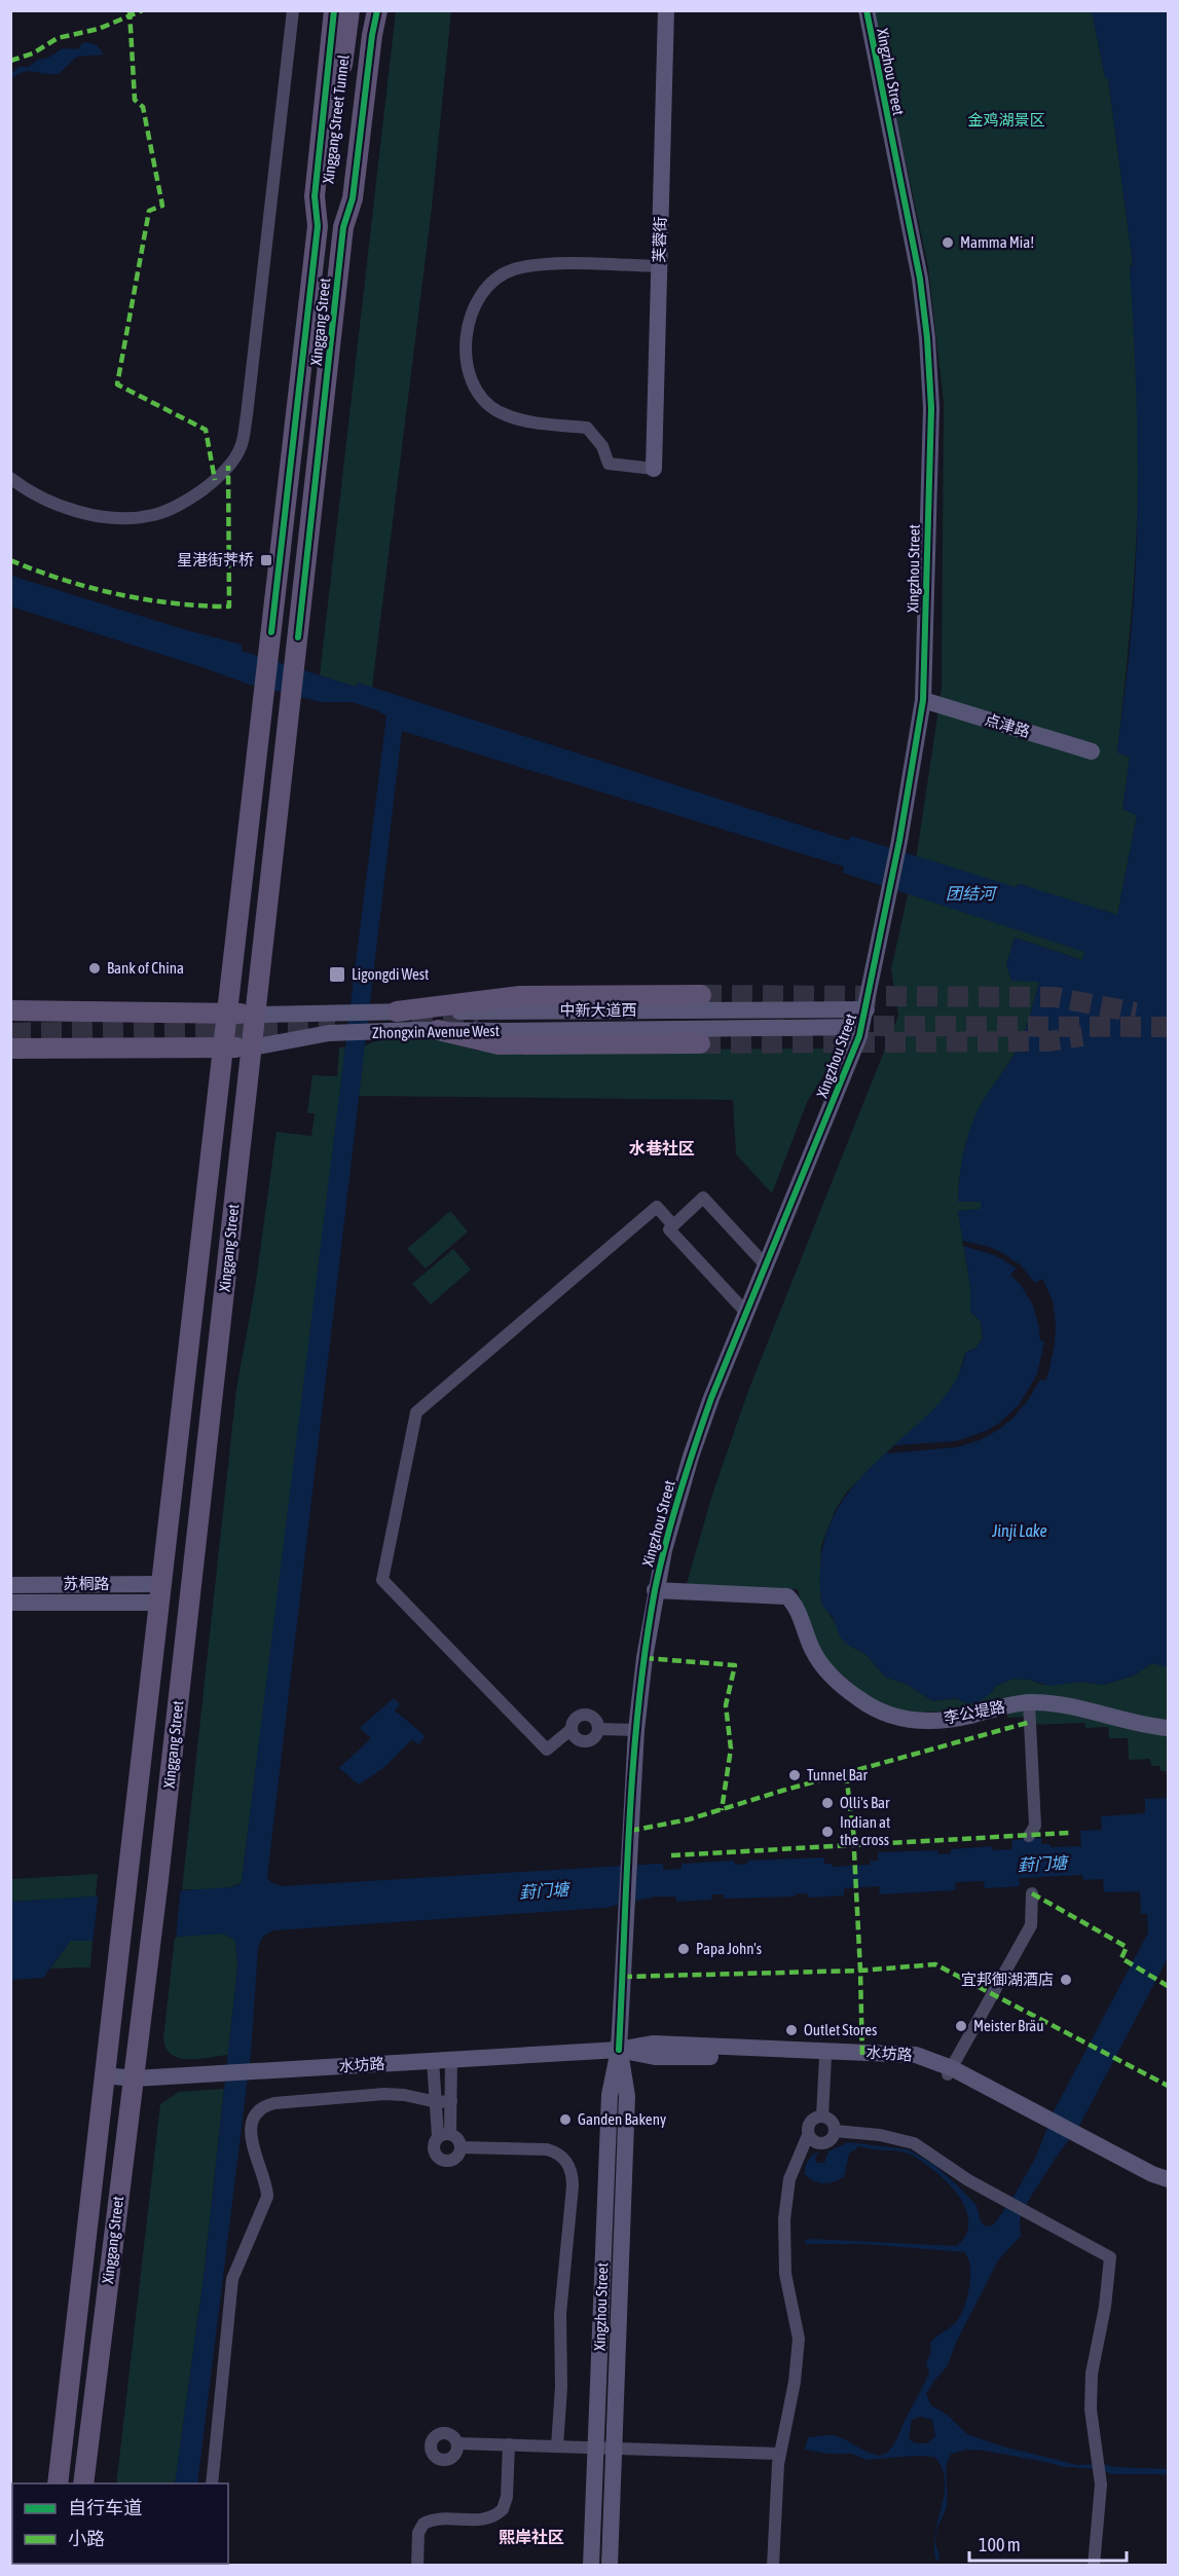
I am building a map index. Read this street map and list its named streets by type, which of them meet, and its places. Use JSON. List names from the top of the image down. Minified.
{"streets":{"main road":["Xinggang Street Tunnel","Xinggang Street","Zhongxin Avenue West"],"street":["Xingzhou Street","芙蓉街","点津路","中新大道西","苏桐路","李公堤路","水坊路"]},"crossings":[["Xingzhou Street","点津路"],["Xingzhou Street","中新大道西"],["Xingzhou Street","Zhongxin Avenue West"],["Xingzhou Street","李公堤路"],["Xingzhou Street","水坊路"],["Xinggang Street Tunnel","Xinggang Street"],["Xinggang Street","中新大道西"],["Xinggang Street","Zhongxin Avenue West"],["Xinggang Street","苏桐路"],["Xinggang Street","水坊路"]],"districts":["水巷社区","熙岸社区"],"water":["团结河","Jinji Lake","葑门塘"],"parks":["金鸡湖景区"],"places":{"other":["Mamma Mia!","Bank of China","Tunnel Bar","Olli's Bar","Indian at the cross","Papa John's","宜邦御湖酒店","Meister Bräu","Outlet Stores","Ganden Bakeny"],"transit":["星港街荠桥","Ligongdi West"]},"legend":["自行车道","小路"],"scale_bar":"100 m"}
